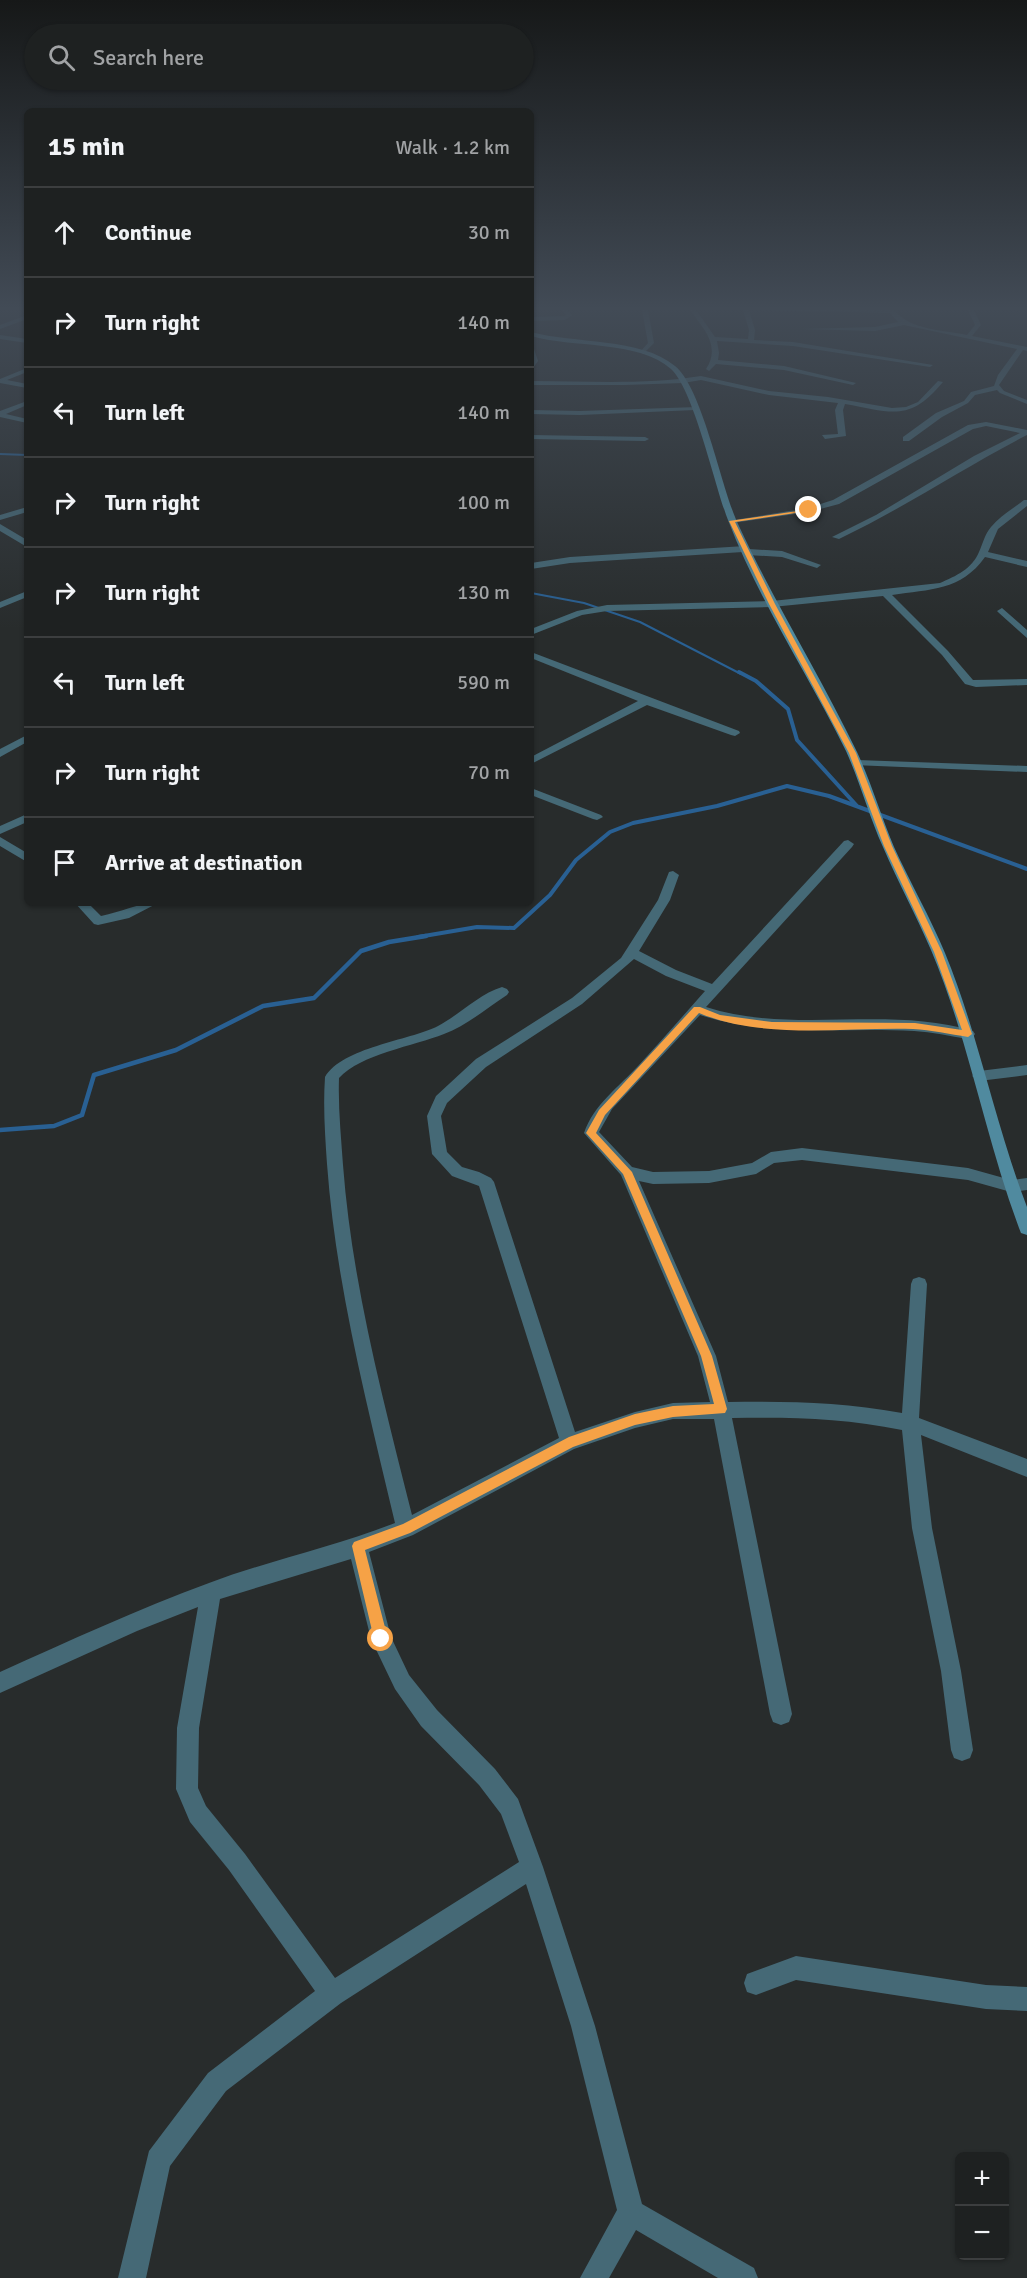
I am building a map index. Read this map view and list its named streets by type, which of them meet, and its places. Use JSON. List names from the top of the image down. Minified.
{"page":{"search":"Search here","heading":["15 min","Walk · 1.2 km"],"list":[["Continue","30 m"],["Turn right","140 m"],["Turn left","140 m"],["Turn right","100 m"],["Turn right","130 m"],["Turn left","590 m"],["Turn right","70 m"],"Arrive at destination"],"map_buttons":["+","−"]}}
